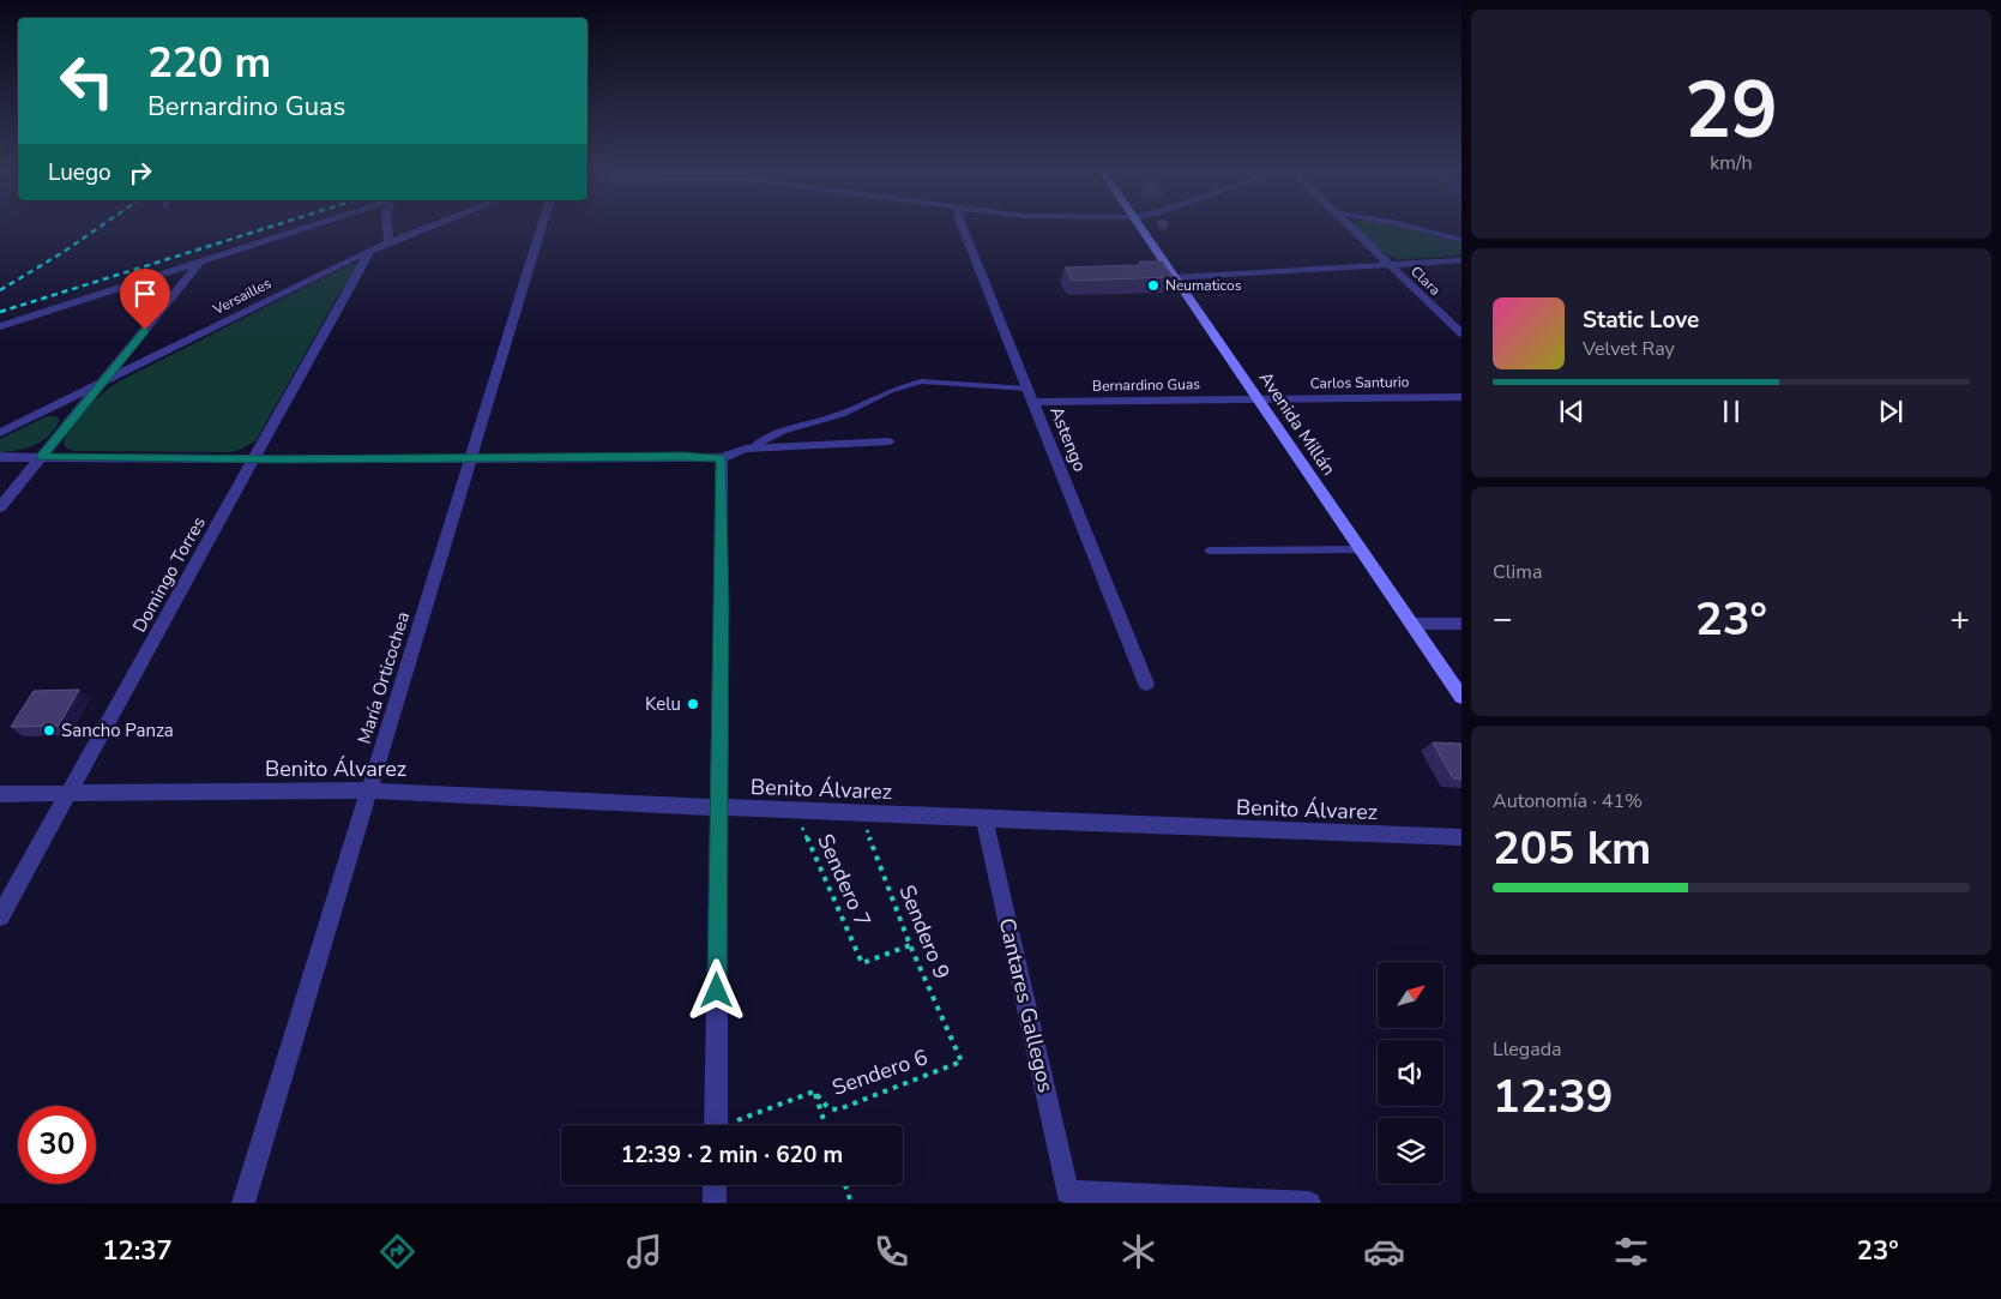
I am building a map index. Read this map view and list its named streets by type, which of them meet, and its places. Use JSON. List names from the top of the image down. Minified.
{"streets":{"main road":["Avenida Millán"],"street":["Clara","Versailles","Carlos Santurio","Bernardino Guas","Astengo","Domingo Torres","María Orticochea","Benito Álvarez","Cantares Gallegos"],"path":["Sendero 7","Sendero 9","Sendero 6"]},"crossings":[["Versailles","Domingo Torres"],["Carlos Santurio","Bernardino Guas"],["Carlos Santurio","Avenida Millán"],["Bernardino Guas","Avenida Millán"],["Bernardino Guas","Astengo"],["Domingo Torres","Benito Álvarez"],["María Orticochea","Benito Álvarez"],["Benito Álvarez","Sendero 7"],["Benito Álvarez","Sendero 9"],["Benito Álvarez","Cantares Gallegos"],["Sendero 7","Sendero 9"],["Sendero 9","Sendero 6"]],"places":["Neumaticos","Kelu","Sancho Panza"],"north":"top right","page":{"tile":[["29","km/h"],"Clima",["Autonomía · 41%","205 km"],["Llegada","12:39"]],"turn":["220 m","Bernardino Guas"],"then":"Luego","song":["Static Love","Velvet Ray"],"heat":["−","23°","+"],"limit":"30","trip":"12:39 · 2 min · 620 m","tabs":["12:37","23°"]}}
